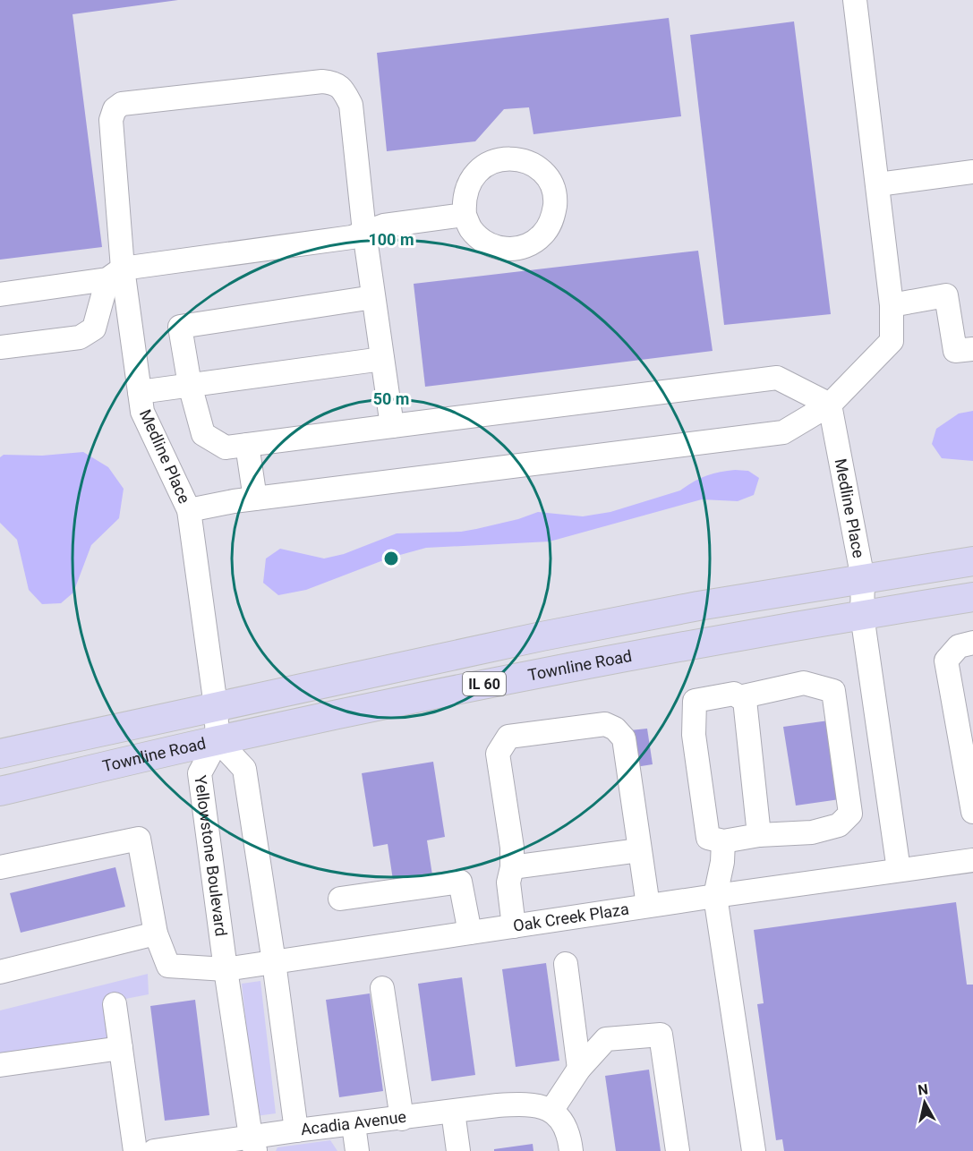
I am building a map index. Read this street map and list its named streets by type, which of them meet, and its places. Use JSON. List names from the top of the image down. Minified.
{"streets":{"main road":["Townline Road","IL 60"],"street":["Medline Place","Yellowstone Boulevard","Oak Creek Plaza","Acadia Avenue"]},"crossings":[["Medline Place","Townline Road"],["Medline Place","IL 60"],["Medline Place","Yellowstone Boulevard"],["Medline Place","Oak Creek Plaza"],["Townline Road","Yellowstone Boulevard"],["Yellowstone Boulevard","Oak Creek Plaza"],["Yellowstone Boulevard","Acadia Avenue"]],"north":"top","rings":["100 m","50 m"]}
